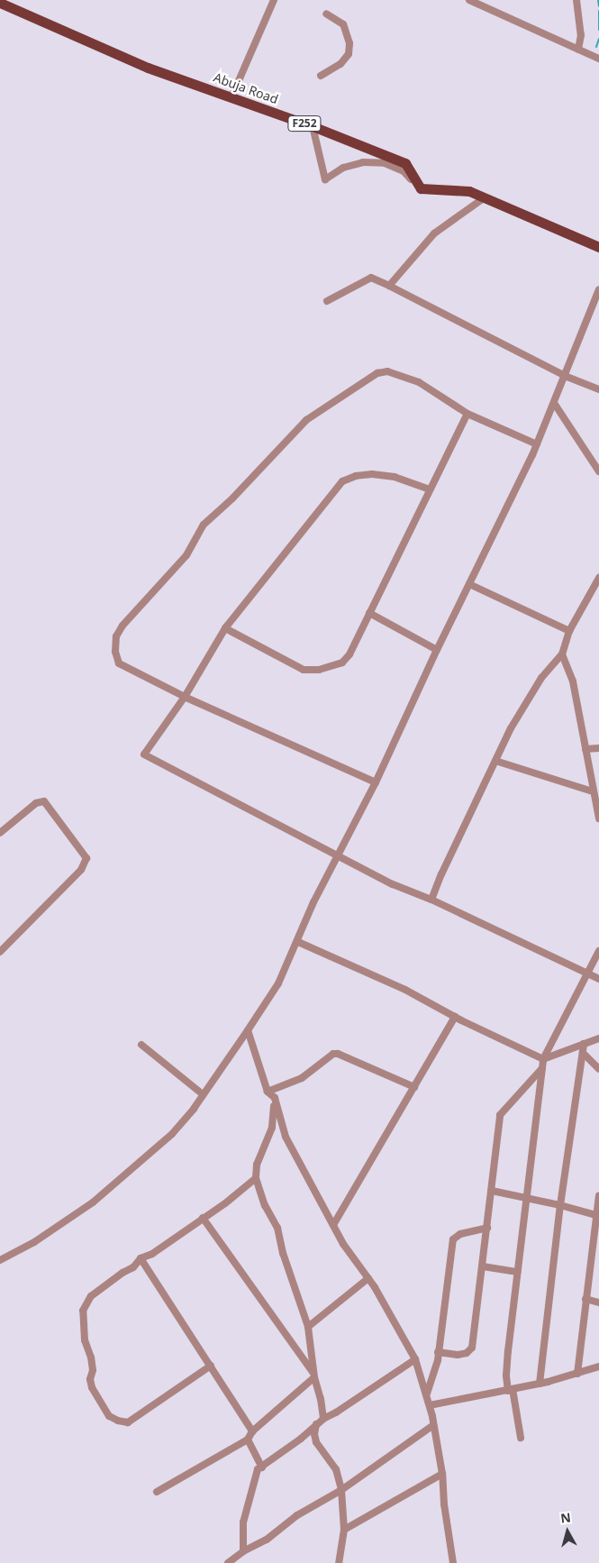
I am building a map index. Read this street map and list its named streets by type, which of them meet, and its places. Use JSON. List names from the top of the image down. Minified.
{"streets":{"main road":["Abuja Road","F252"]},"north":"top"}
